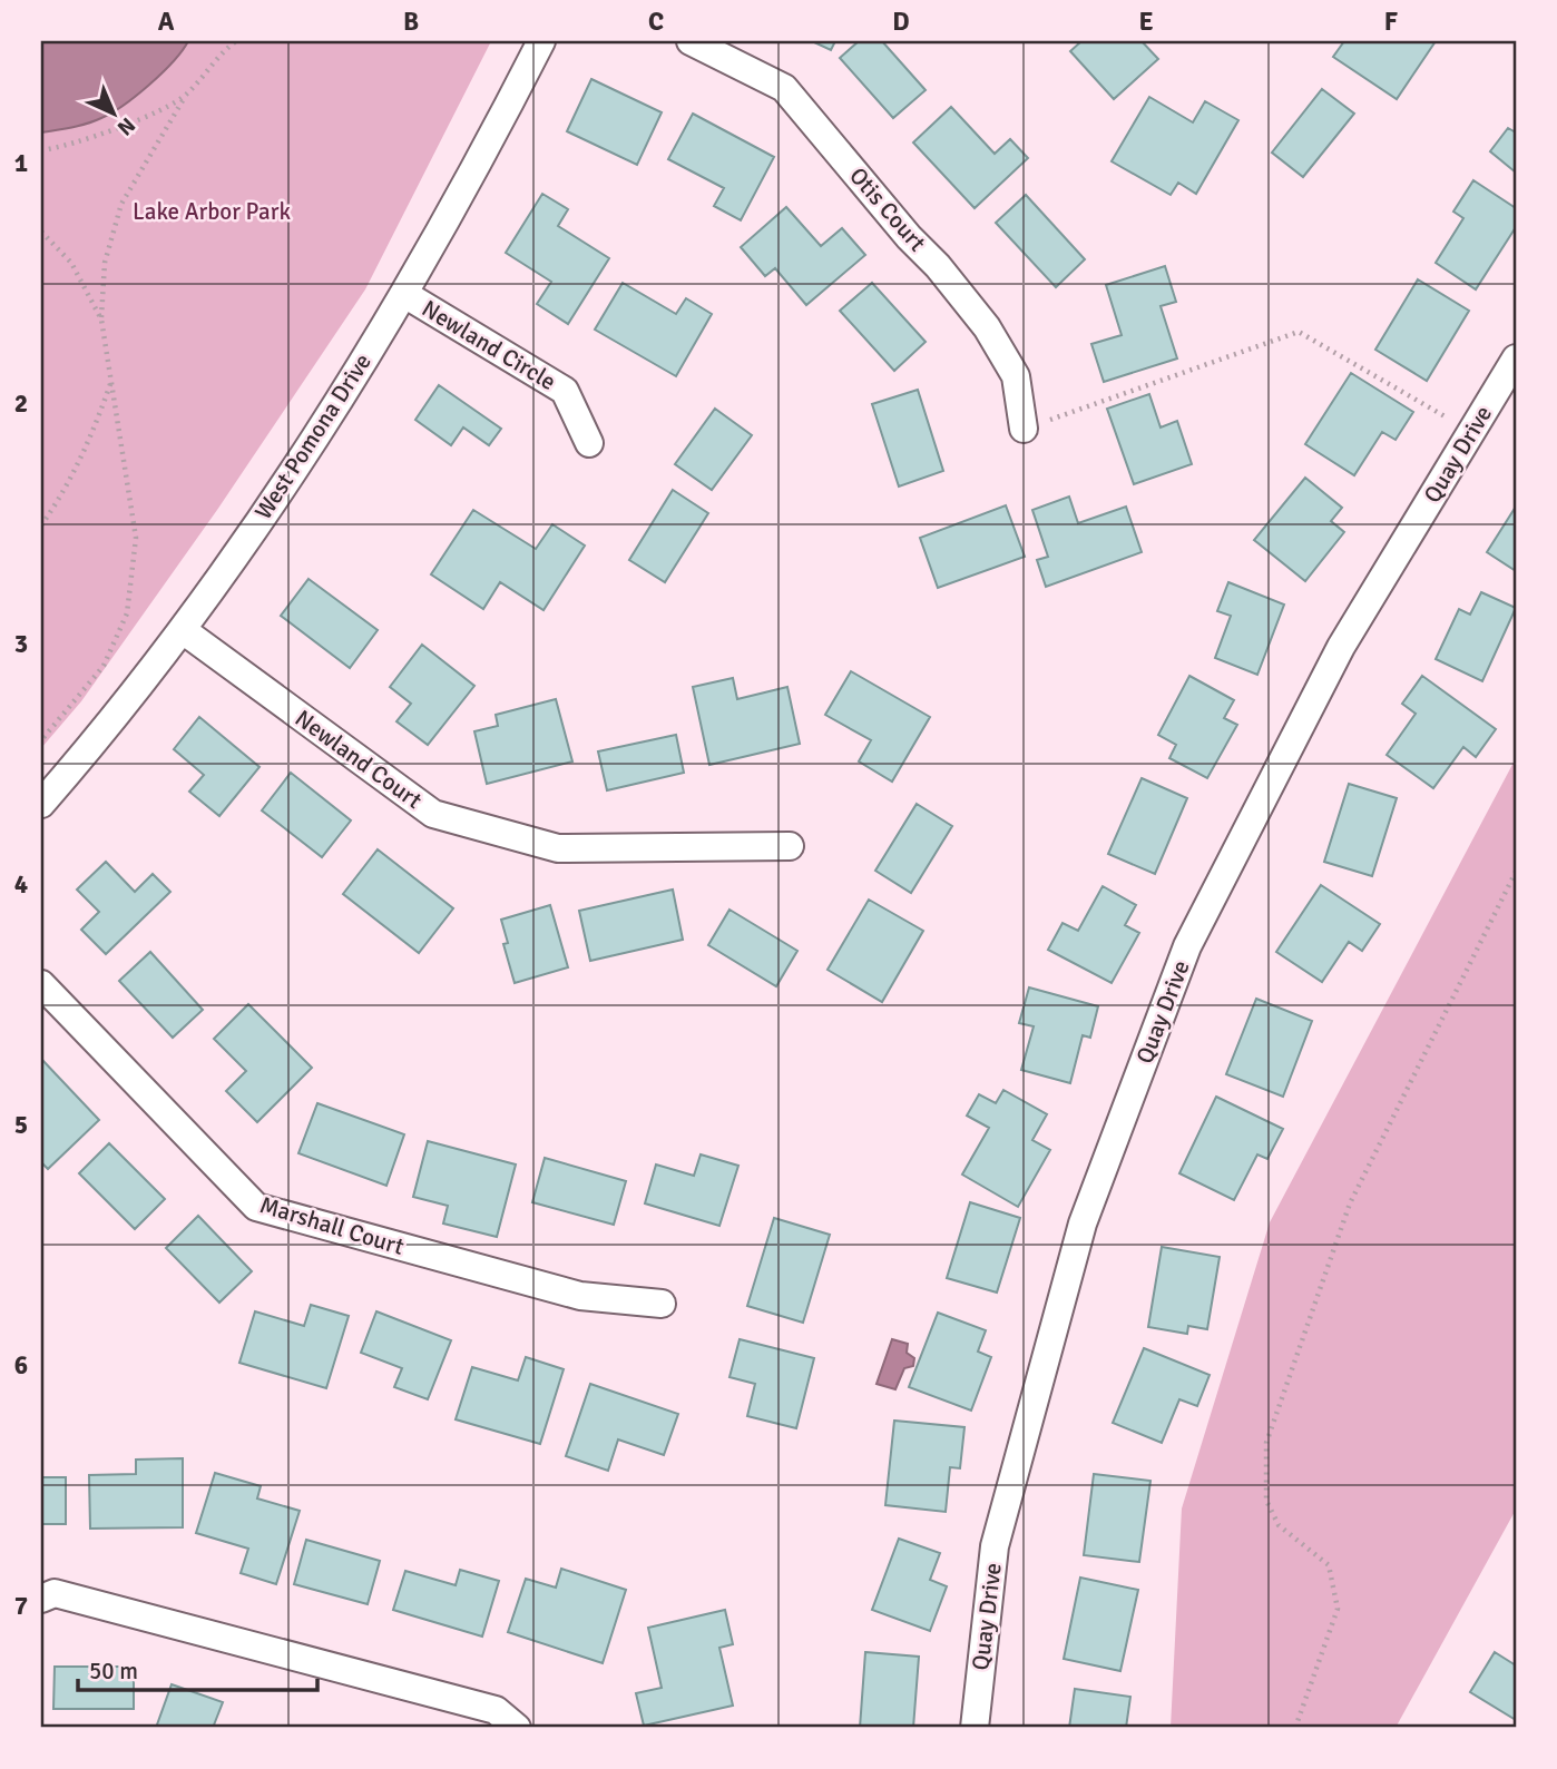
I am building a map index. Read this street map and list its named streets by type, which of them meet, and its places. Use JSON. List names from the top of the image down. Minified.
{"streets":{"street":["Otis Court","Newland Circle","West Pomona Drive","Quay Drive","Newland Court","Marshall Court"]},"crossings":[["Newland Circle","West Pomona Drive"],["West Pomona Drive","Newland Court"]],"parks":["Lake Arbor Park"],"scale_bar":"50 m","north":"bottom right","grid":{"columns":["A","B","C","D","E","F"],"rows":["1","2","3","4","5","6","7"]}}
